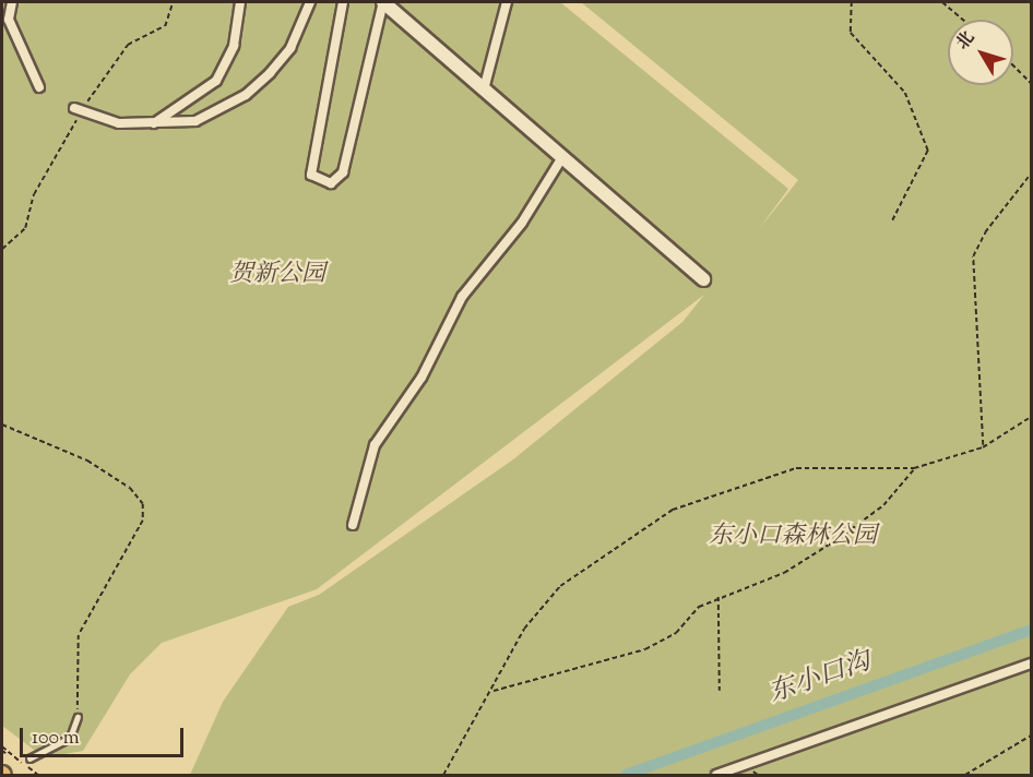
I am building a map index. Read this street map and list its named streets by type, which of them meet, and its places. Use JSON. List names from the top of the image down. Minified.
{"water":["东小口沟"],"parks":["贺新公园","东小口森林公园"],"scale_bar":"100 m","north":"top left"}
